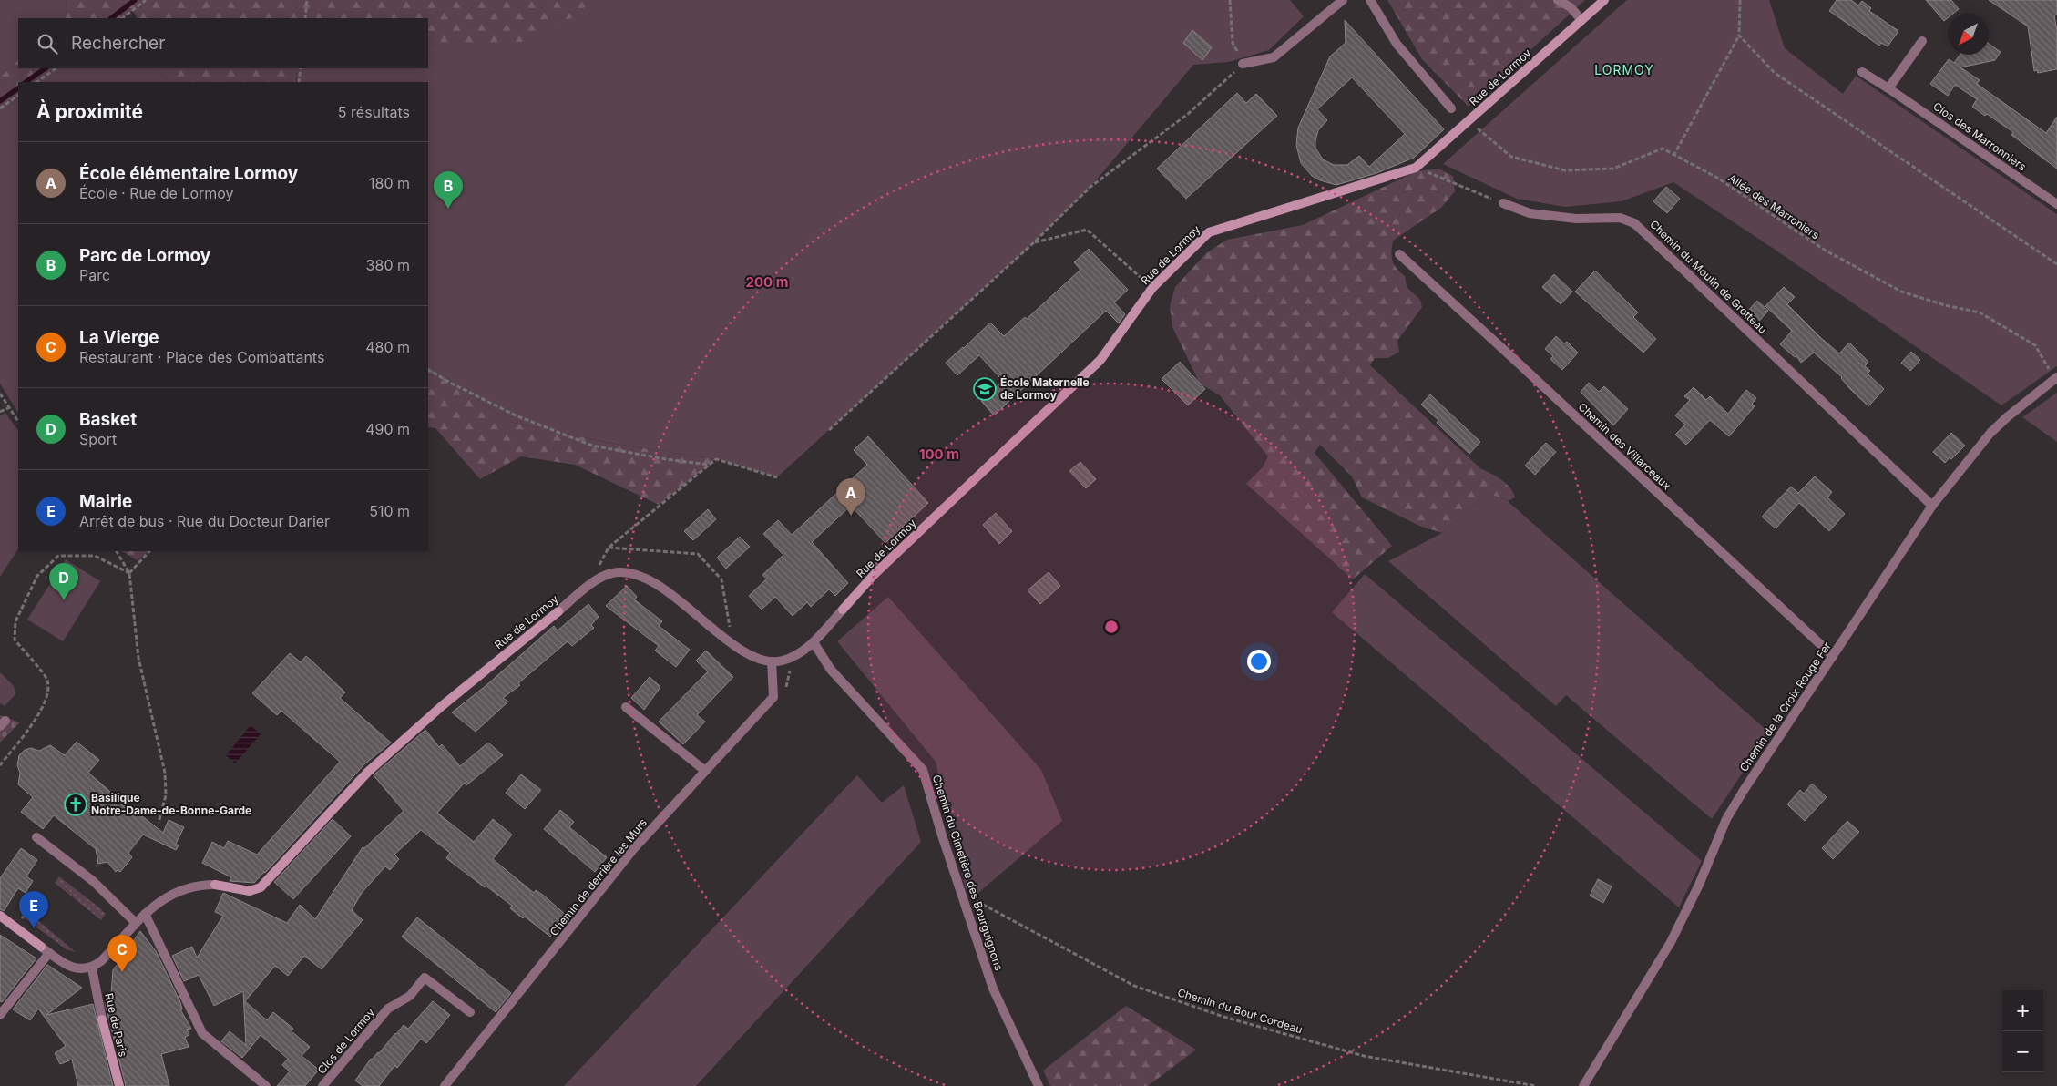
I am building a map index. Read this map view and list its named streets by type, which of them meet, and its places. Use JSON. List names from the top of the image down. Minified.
{"streets":{"street":["Rue de Lormoy","Clos des Marronniers","Chemin du Moulin de Grotteau","Chemin des Villarceaux","Chemin de la Croix Rouge Fer","Chemin du Cimetière des Bourguignons","Chemin de derrière les Murs","Rue de Paris","Clos de Lormoy"],"path":["Allée des Marroniers","Chemin du Bout Cordeau"]},"crossings":[["Rue de Lormoy","Allée des Marroniers"],["Rue de Lormoy","Chemin du Cimetière des Bourguignons"],["Rue de Lormoy","Chemin de derrière les Murs"],["Rue de Lormoy","Rue de Paris"],["Allée des Marroniers","Chemin de la Croix Rouge Fer"],["Chemin du Moulin de Grotteau","Chemin de la Croix Rouge Fer"],["Chemin des Villarceaux","Chemin de la Croix Rouge Fer"],["Chemin du Cimetière des Bourguignons","Chemin du Bout Cordeau"]],"districts":["LORMOY"],"places":{"school or university":["École Maternelle de Lormoy"],"church":["Basilique Notre-Dame-de-Bonne-Garde"]},"north":"bottom left","page":{"search":"Rechercher","heading":["À proximité","5 résultats"],"list":[{"mark":"A","name":"École élémentaire Lormoy","note":"École · Rue de Lormoy","value":"180 m"},{"mark":"B","name":"Parc de Lormoy","note":"Parc","value":"380 m"},{"mark":"C","name":"La Vierge","note":"Restaurant · Place des Combattants","value":"480 m"},{"mark":"D","name":"Basket","note":"Sport","value":"490 m"},{"mark":"E","name":"Mairie","note":"Arrêt de bus · Rue du Docteur Darier","value":"510 m"}],"pins":["B","A","D","E","C"],"map_buttons":["+","−"]},"rings":["200 m","100 m"]}
